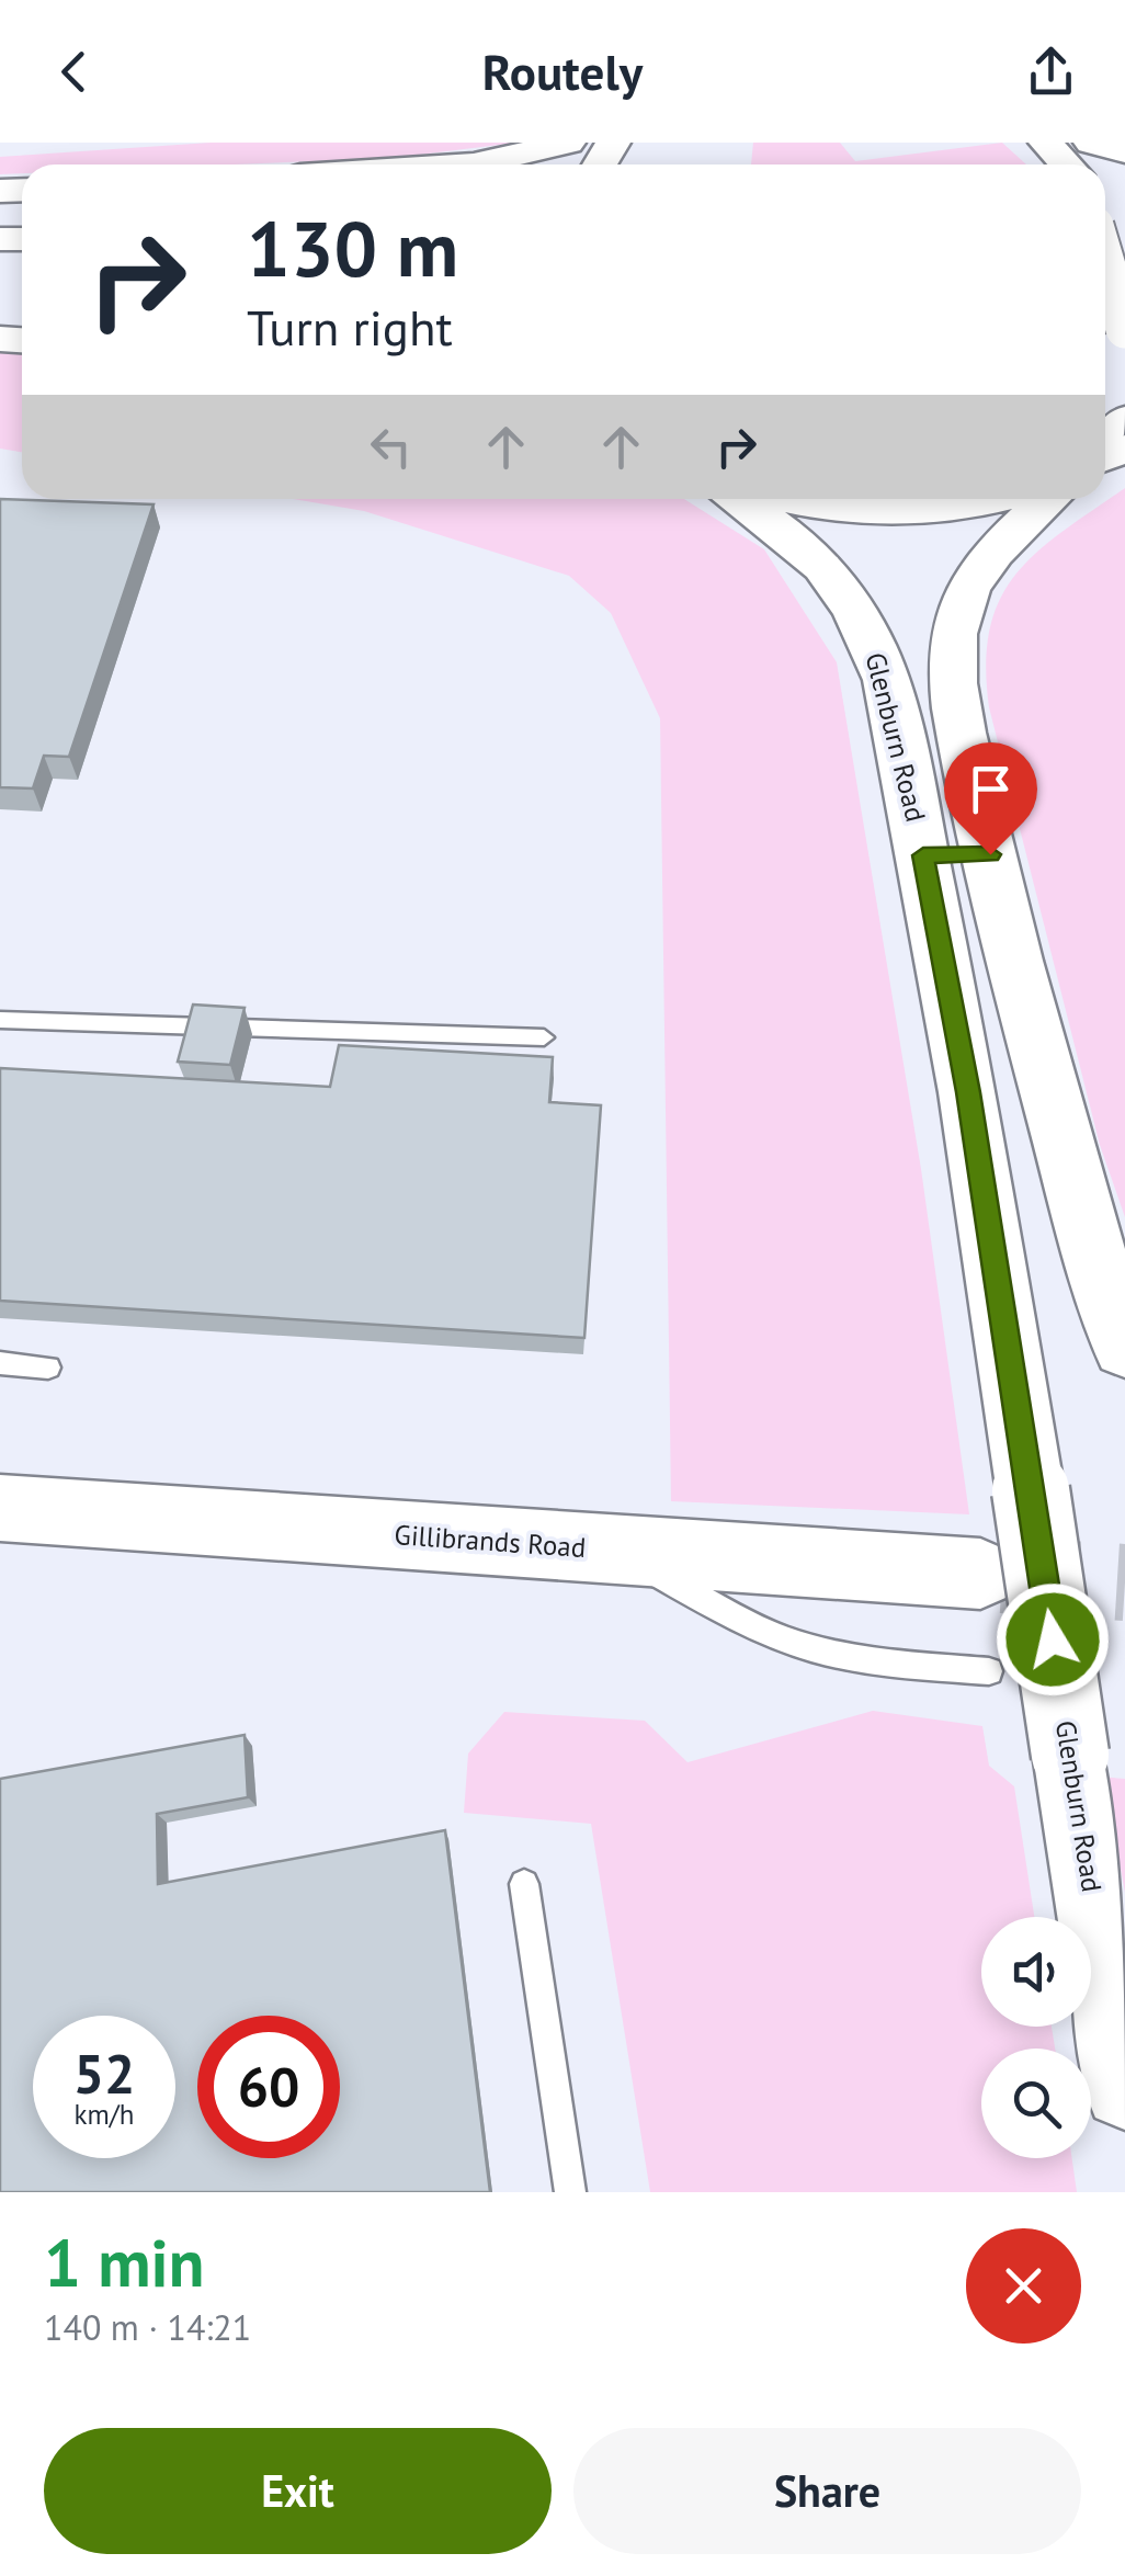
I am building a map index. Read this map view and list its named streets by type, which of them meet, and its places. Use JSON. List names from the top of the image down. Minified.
{"streets":{"main road":["Glenburn Road","Gillibrands Road"]},"page":{"header":"Routely","turn":["130 m","Turn right"],"speed":"52 km/h","limit":"60","heading":["1 min","140 m · 14:21"],"buttons":["Exit","Share"]}}
